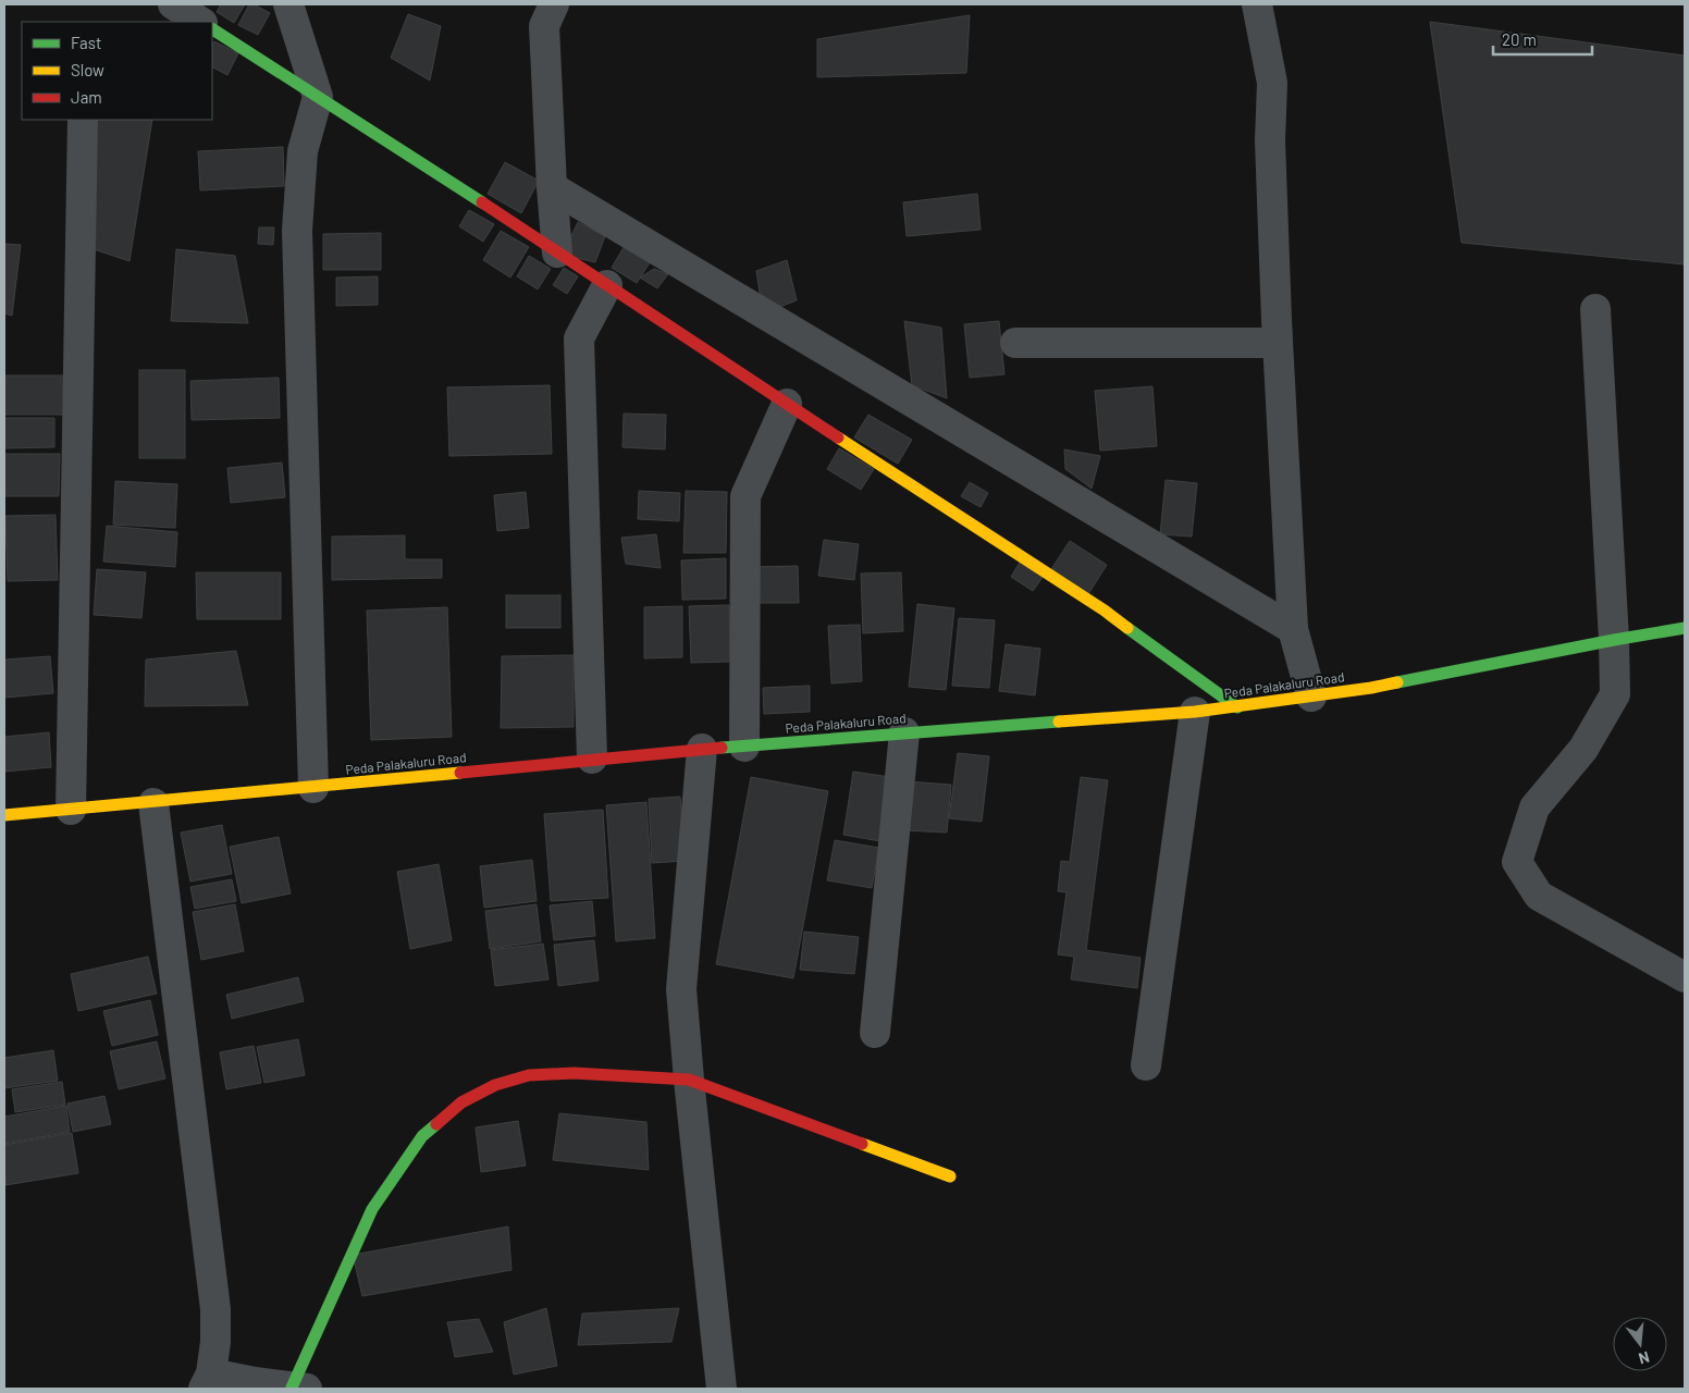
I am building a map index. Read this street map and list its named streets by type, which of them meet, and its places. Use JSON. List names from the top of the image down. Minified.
{"streets":{"street":["Peda Palakaluru Road"]},"legend":["Fast","Slow","Jam"],"scale_bar":"20 m","north":"bottom"}
